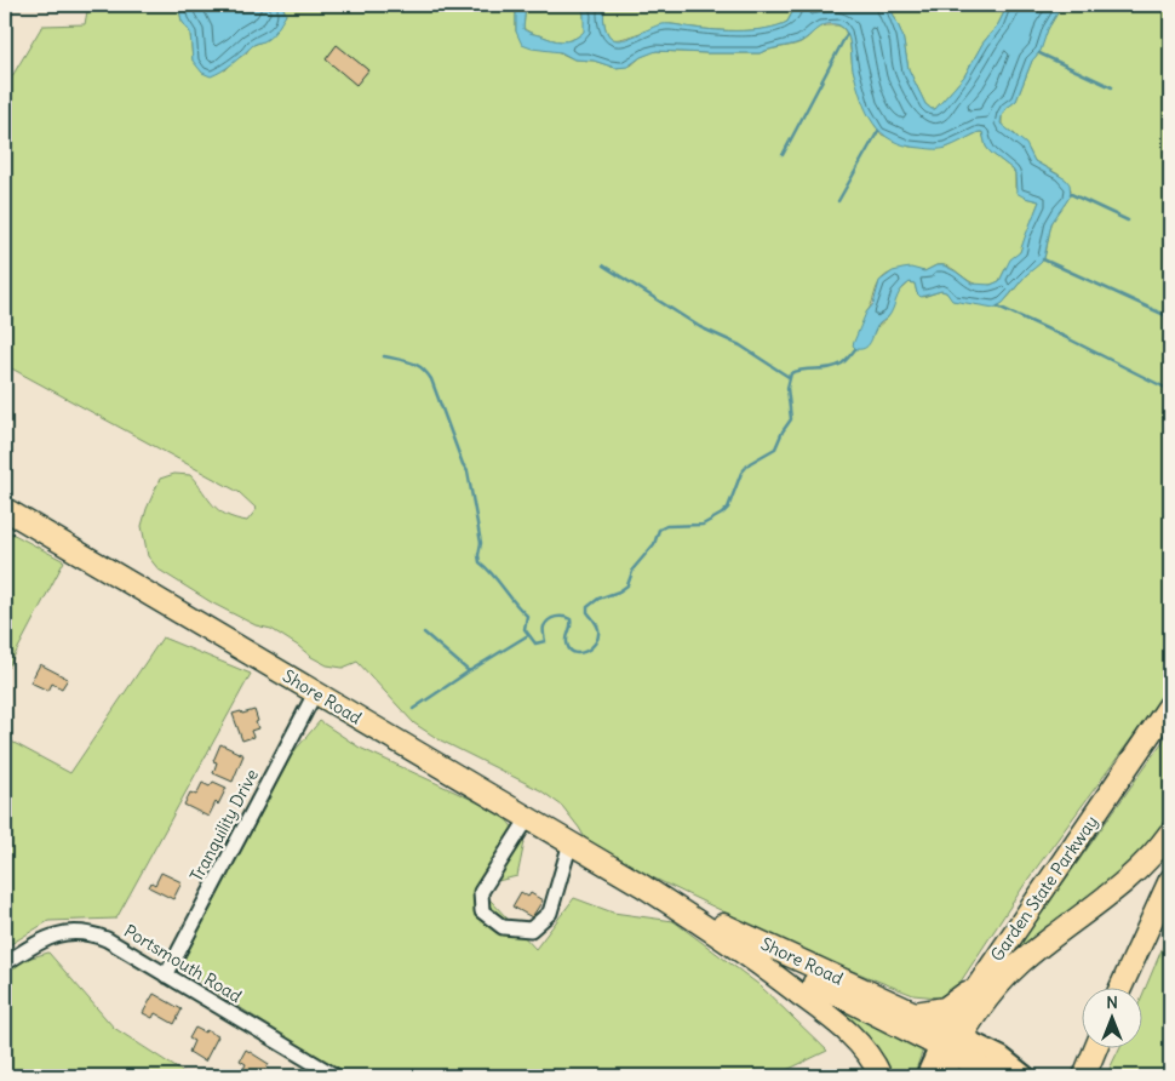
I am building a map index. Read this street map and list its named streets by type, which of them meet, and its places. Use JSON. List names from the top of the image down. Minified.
{"streets":{"highway":["Shore Road","Garden State Parkway"],"street":["Tranquility Drive","Portsmouth Road"]},"crossings":[["Shore Road","Tranquility Drive"],["Shore Road","Garden State Parkway"],["Tranquility Drive","Portsmouth Road"]],"north":"top"}
